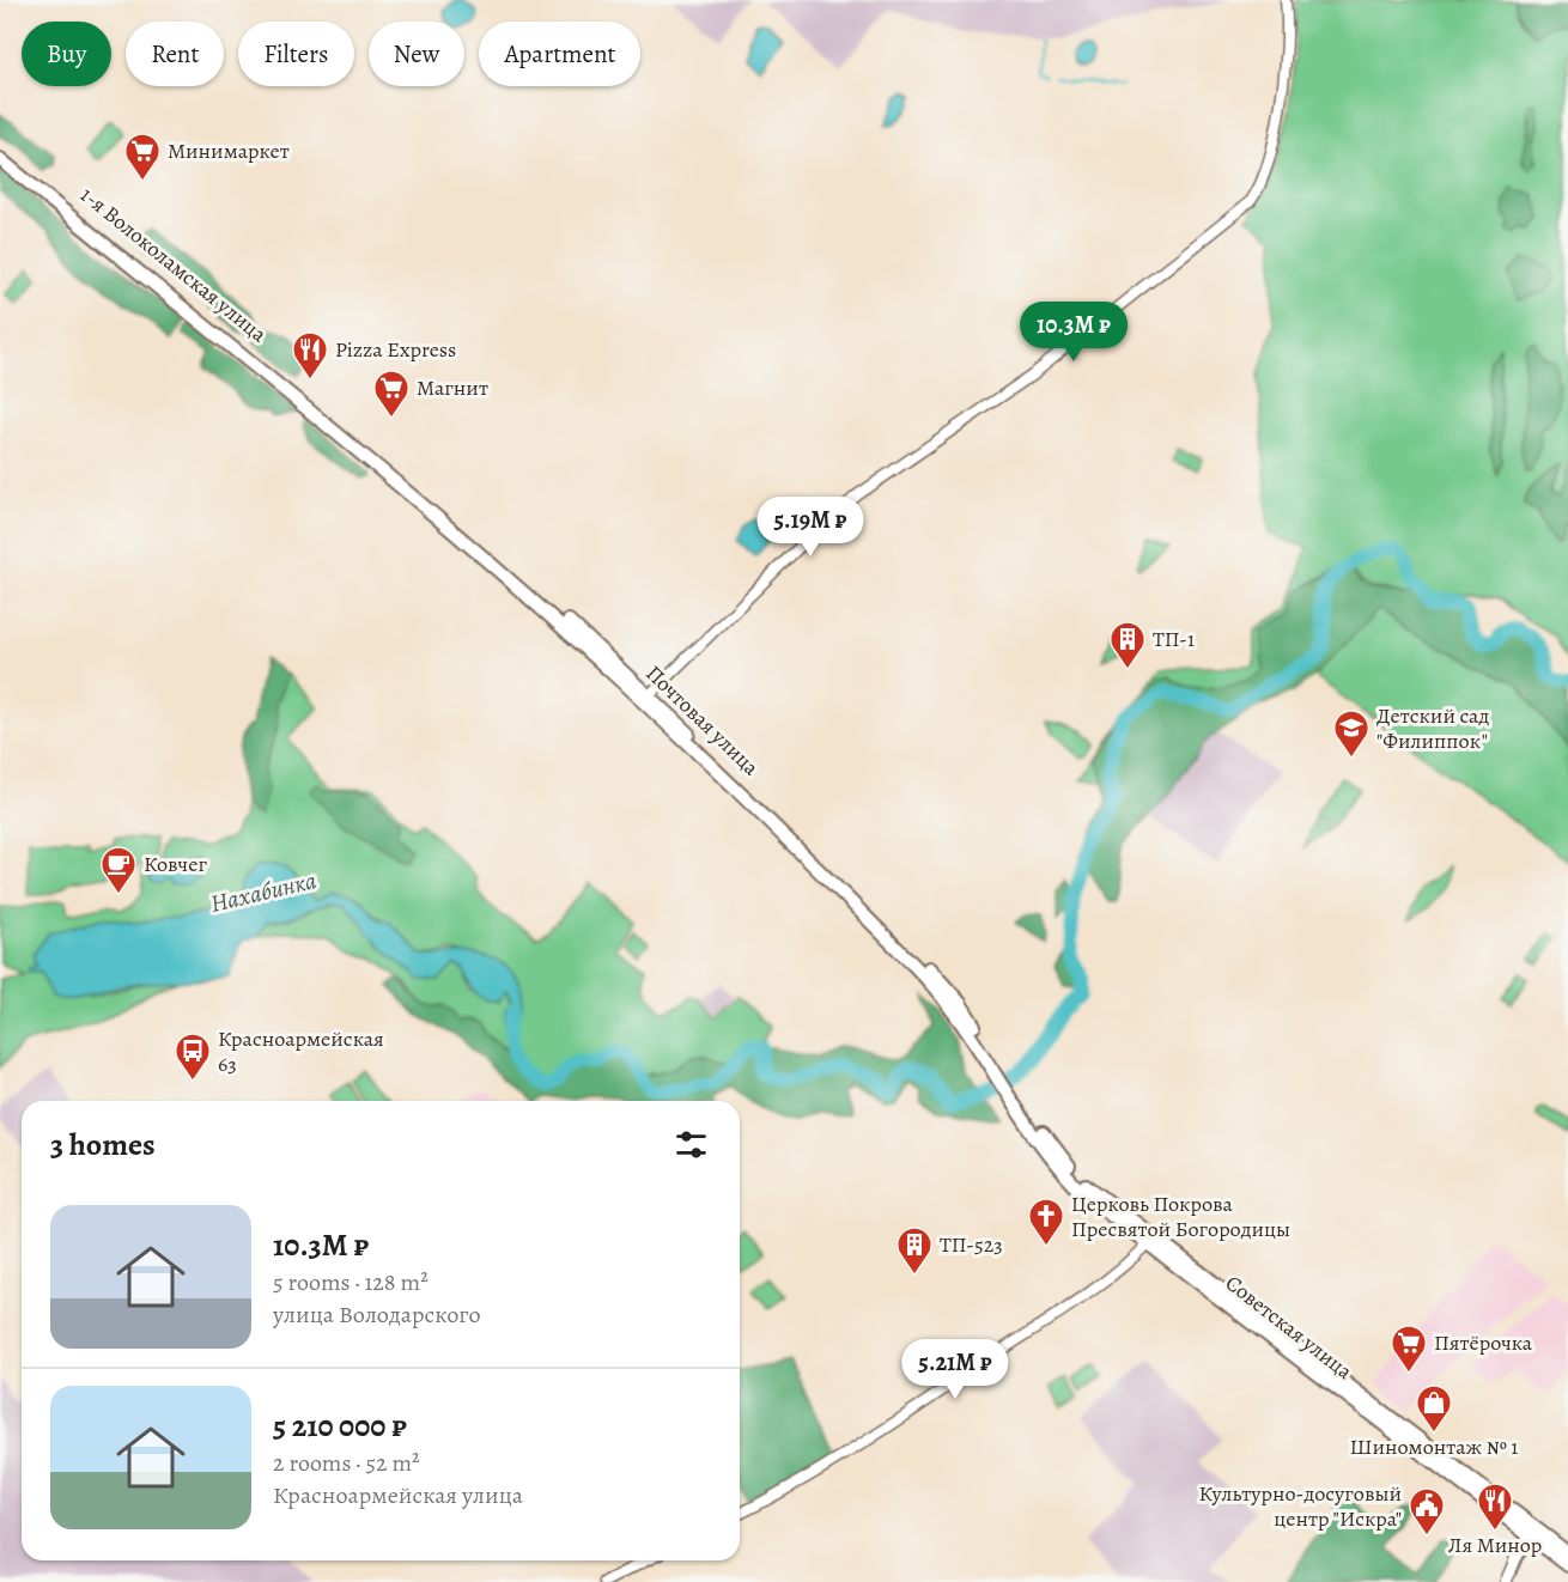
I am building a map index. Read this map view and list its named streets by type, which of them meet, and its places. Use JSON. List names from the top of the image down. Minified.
{"streets":{"main road":["1-я Волоколамская улица","Почтовая улица","Советская улица"]},"crossings":[["1-я Волоколамская улица","Почтовая улица"],["Почтовая улица","Советская улица"]],"water":["Нахабинка"],"places":{"supermarket":["Минимаркет","Магнит","Пятёрочка"],"restaurant":["Pizza Express","Ля Минор"],"building":["ТП-1","ТП-523"],"school or university":["Детский сад \"Филиппок\""],"cafe":["Ковчег"],"bus stop":["Красноармейская 63"],"church":["Церковь Покрова Пресвятой Богородицы"],"shop":["Шиномонтаж № 1"],"public building":["Культурно-досуговый центр \"Искра\""]},"page":{"chip":["Buy","Rent","Filters","New","Apartment"],"price":["10.3M ₽","5.19M ₽","5.21M ₽"],"heading":"3 homes","list":[{"name":"10.3M ₽","note":"5 rooms · 128 m² · улица Володарского"},{"name":"5 210 000 ₽","note":"2 rooms · 52 m² · Красноармейская улица"}]}}
